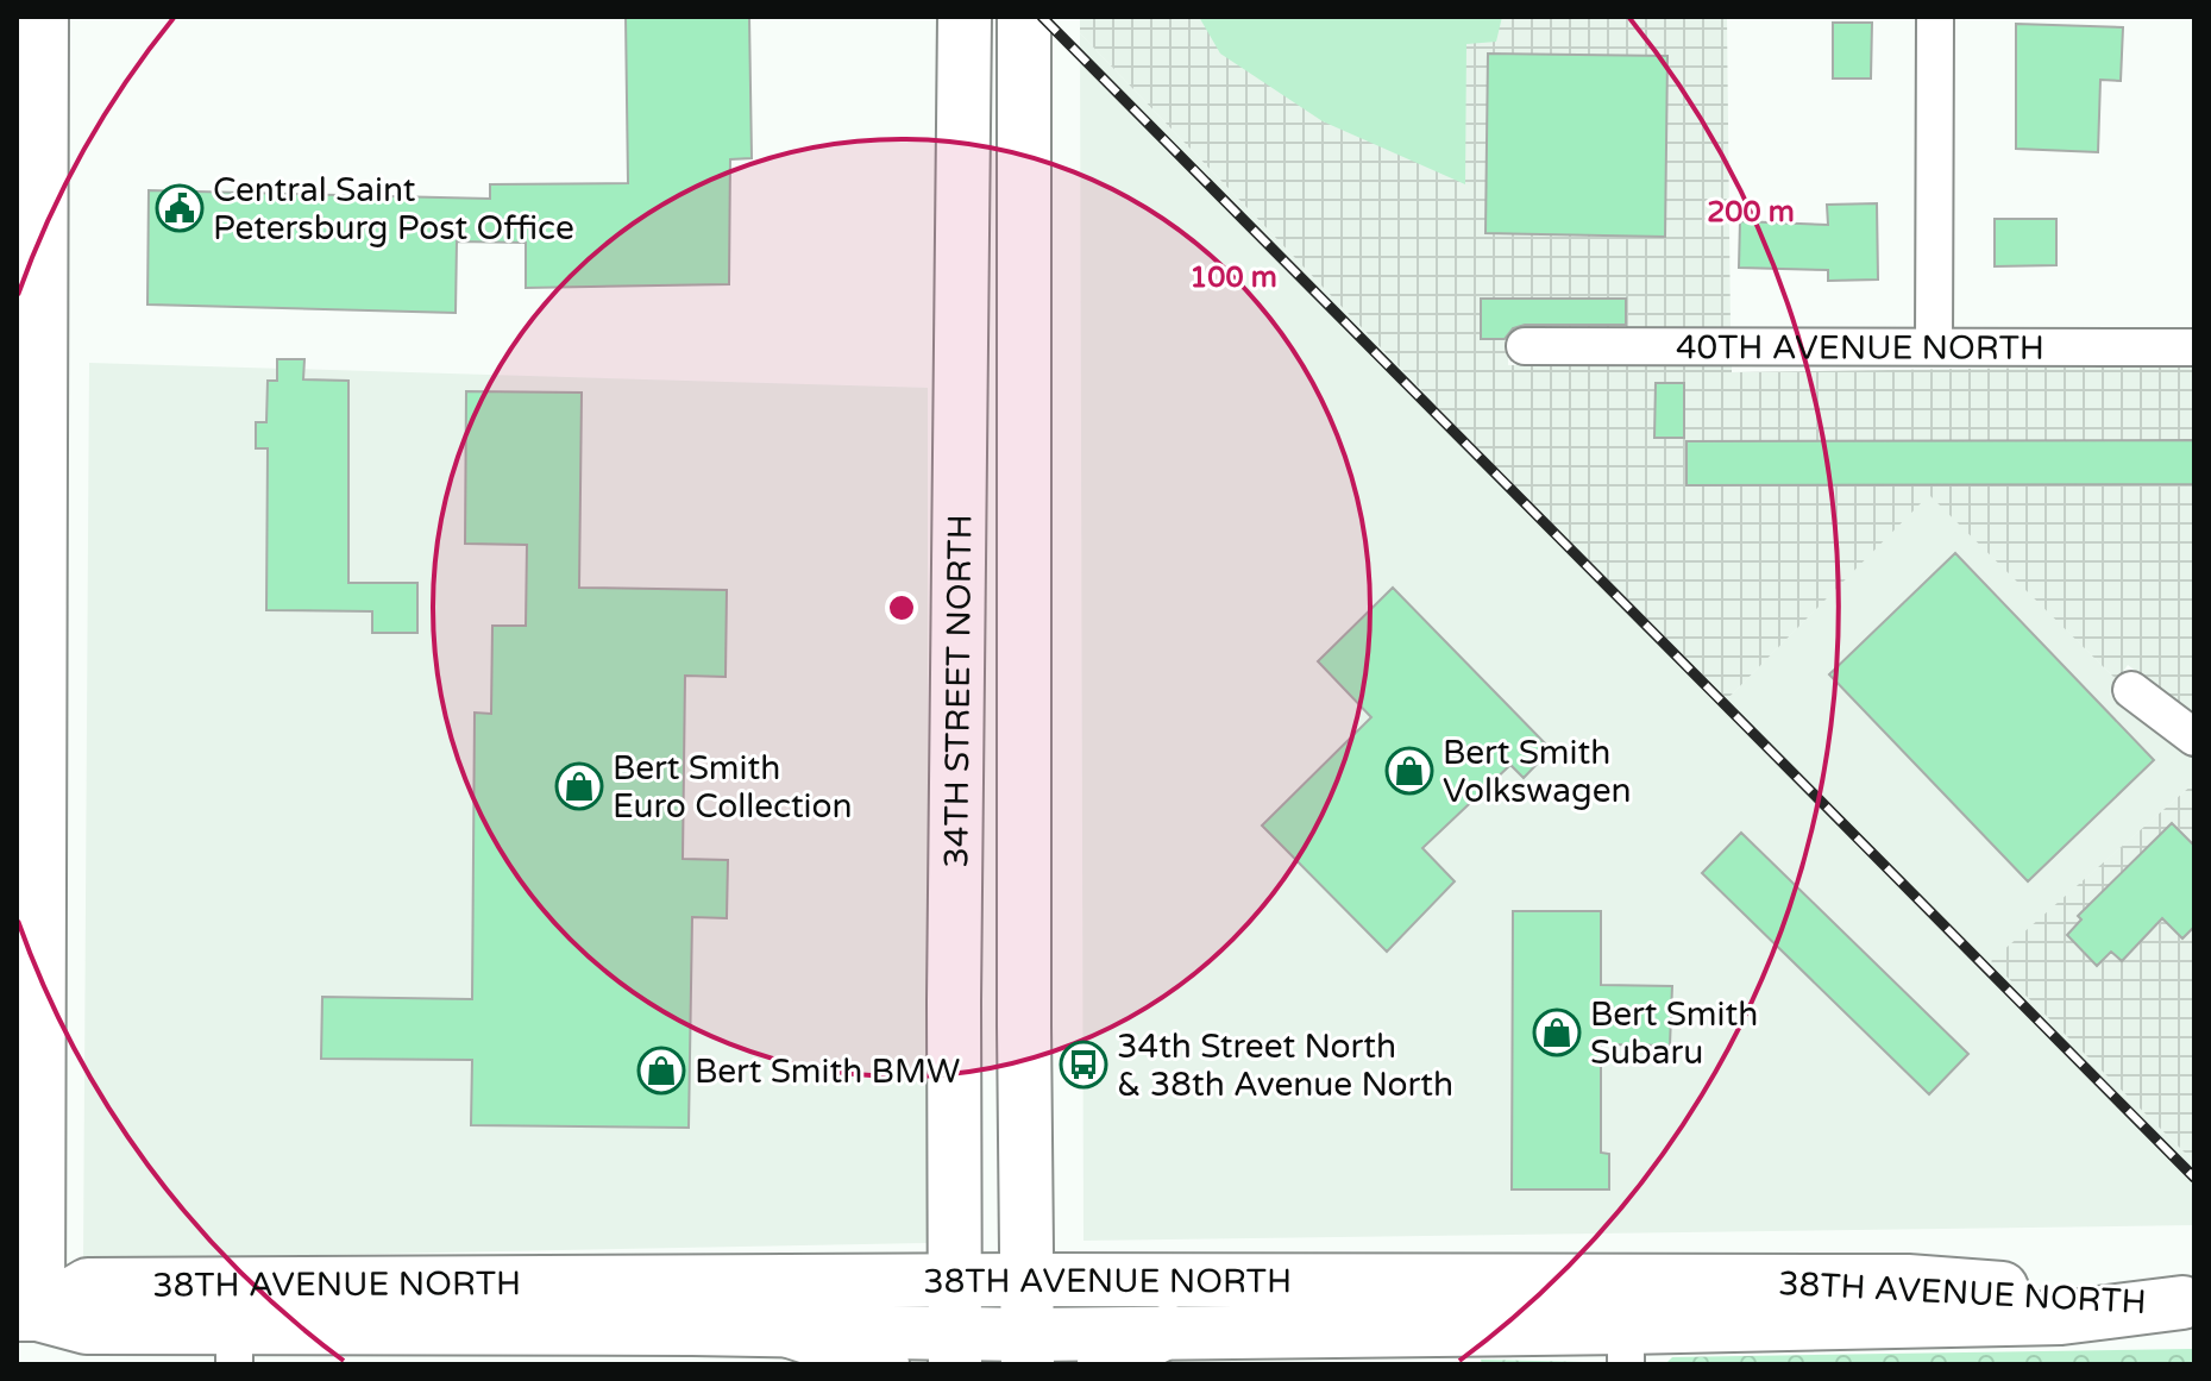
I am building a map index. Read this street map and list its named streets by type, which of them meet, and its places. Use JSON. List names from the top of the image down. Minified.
{"streets":{"main road":["34TH STREET NORTH","38TH AVENUE NORTH"],"street":["40TH AVENUE NORTH"]},"crossings":[["34TH STREET NORTH","38TH AVENUE NORTH"]],"places":{"public building":["Central Saint Petersburg Post Office"],"shop":["Bert Smith Volkswagen","Bert Smith Euro Collection","Bert Smith Subaru","Bert Smith BMW"],"bus stop":["34th Street North & 38th Avenue North"]},"rings":["200 m","100 m"]}
